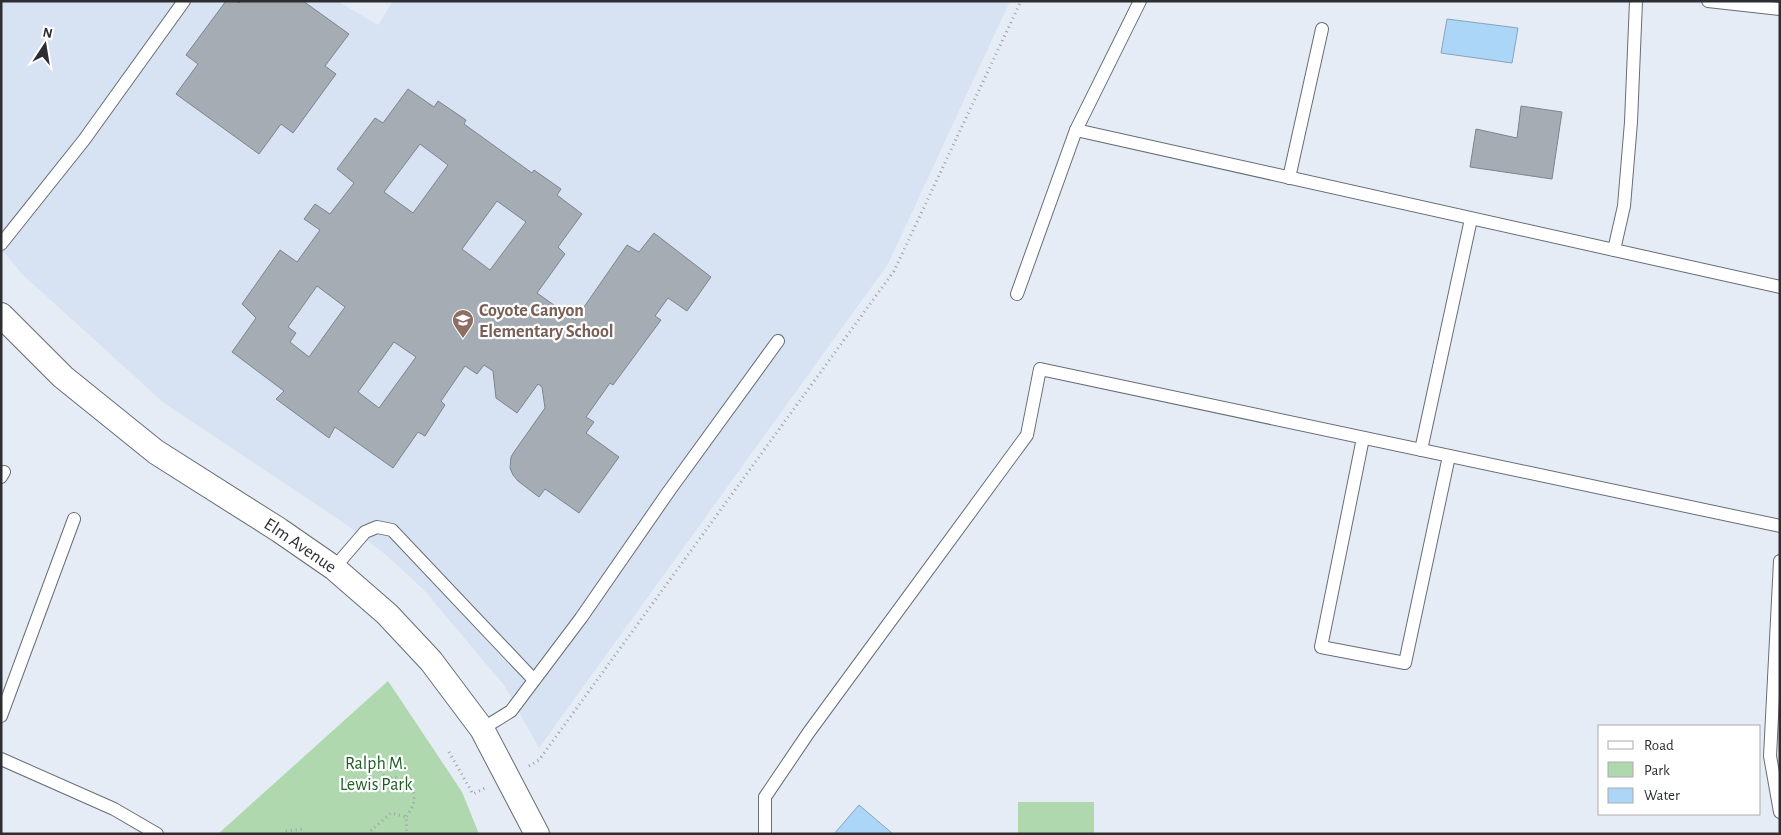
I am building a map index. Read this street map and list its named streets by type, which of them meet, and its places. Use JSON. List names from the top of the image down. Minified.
{"streets":{"street":["Elm Avenue"]},"parks":["Ralph M. Lewis Park"],"places":{"school or university":["Coyote Canyon Elementary School"]},"legend":["Road","Park","Water"],"north":"top"}
